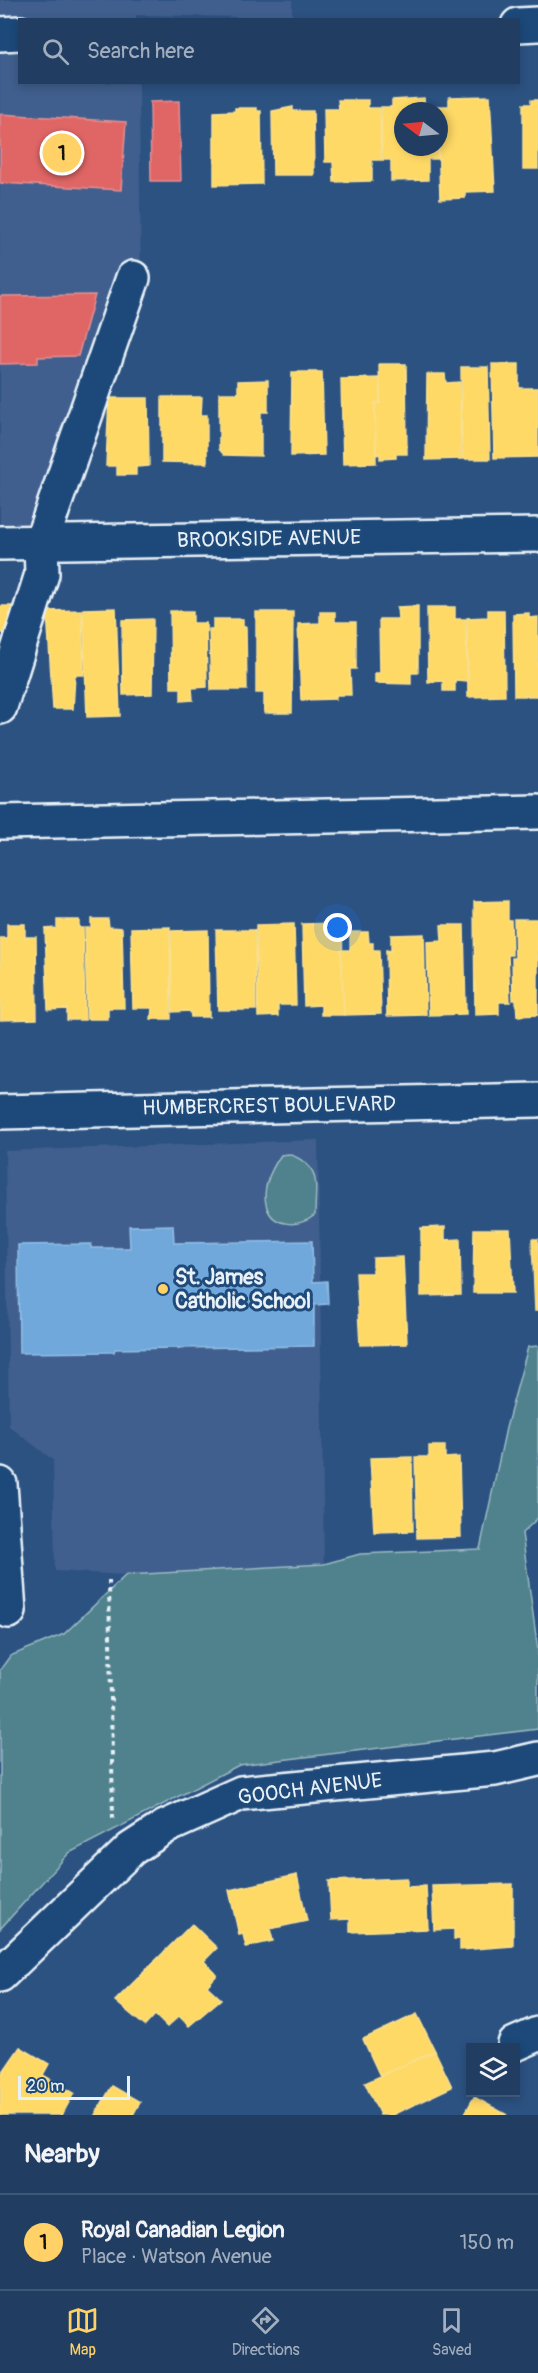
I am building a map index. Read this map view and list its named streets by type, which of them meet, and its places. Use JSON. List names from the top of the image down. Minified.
{"streets":{"street":["BROOKSIDE AVENUE","HUMBERCREST BOULEVARD","GOOCH AVENUE"]},"places":["St. James Catholic School"],"scale_bar":"20 m","north":"left","page":{"search":"Search here","pins":"1","scale":"20 m","heading":"Nearby","list":[{"mark":"1","name":"Royal Canadian Legion","note":"Place · Watson Avenue","value":"150 m"}],"nav":["Map","Directions","Saved"]}}
